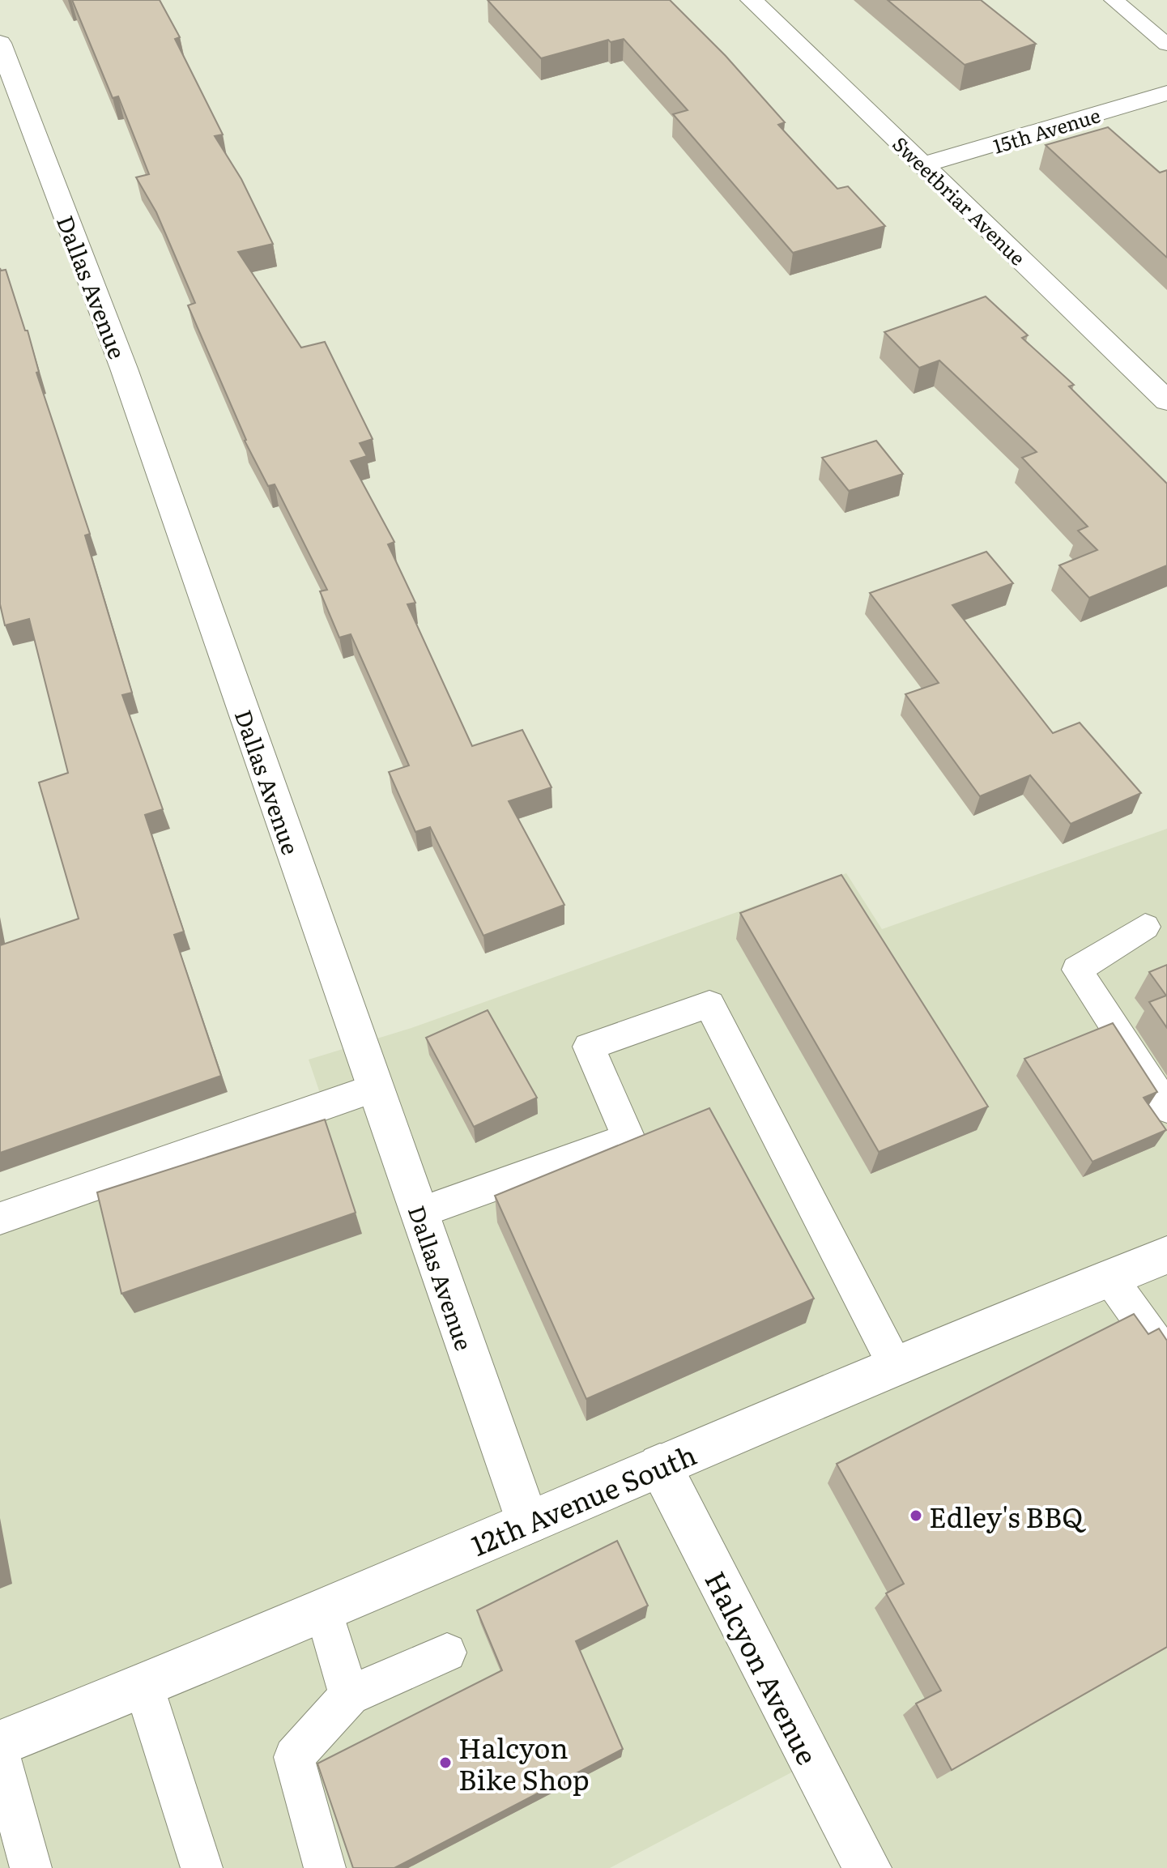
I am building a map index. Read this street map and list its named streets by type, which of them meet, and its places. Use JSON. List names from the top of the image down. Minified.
{"streets":{"street":["15th Avenue","Sweetbriar Avenue","Dallas Avenue","12th Avenue South","Halcyon Avenue"]},"crossings":[["15th Avenue","Sweetbriar Avenue"],["Dallas Avenue","12th Avenue South"],["12th Avenue South","Halcyon Avenue"]],"places":["Edley's BBQ","Halcyon Bike Shop"]}
